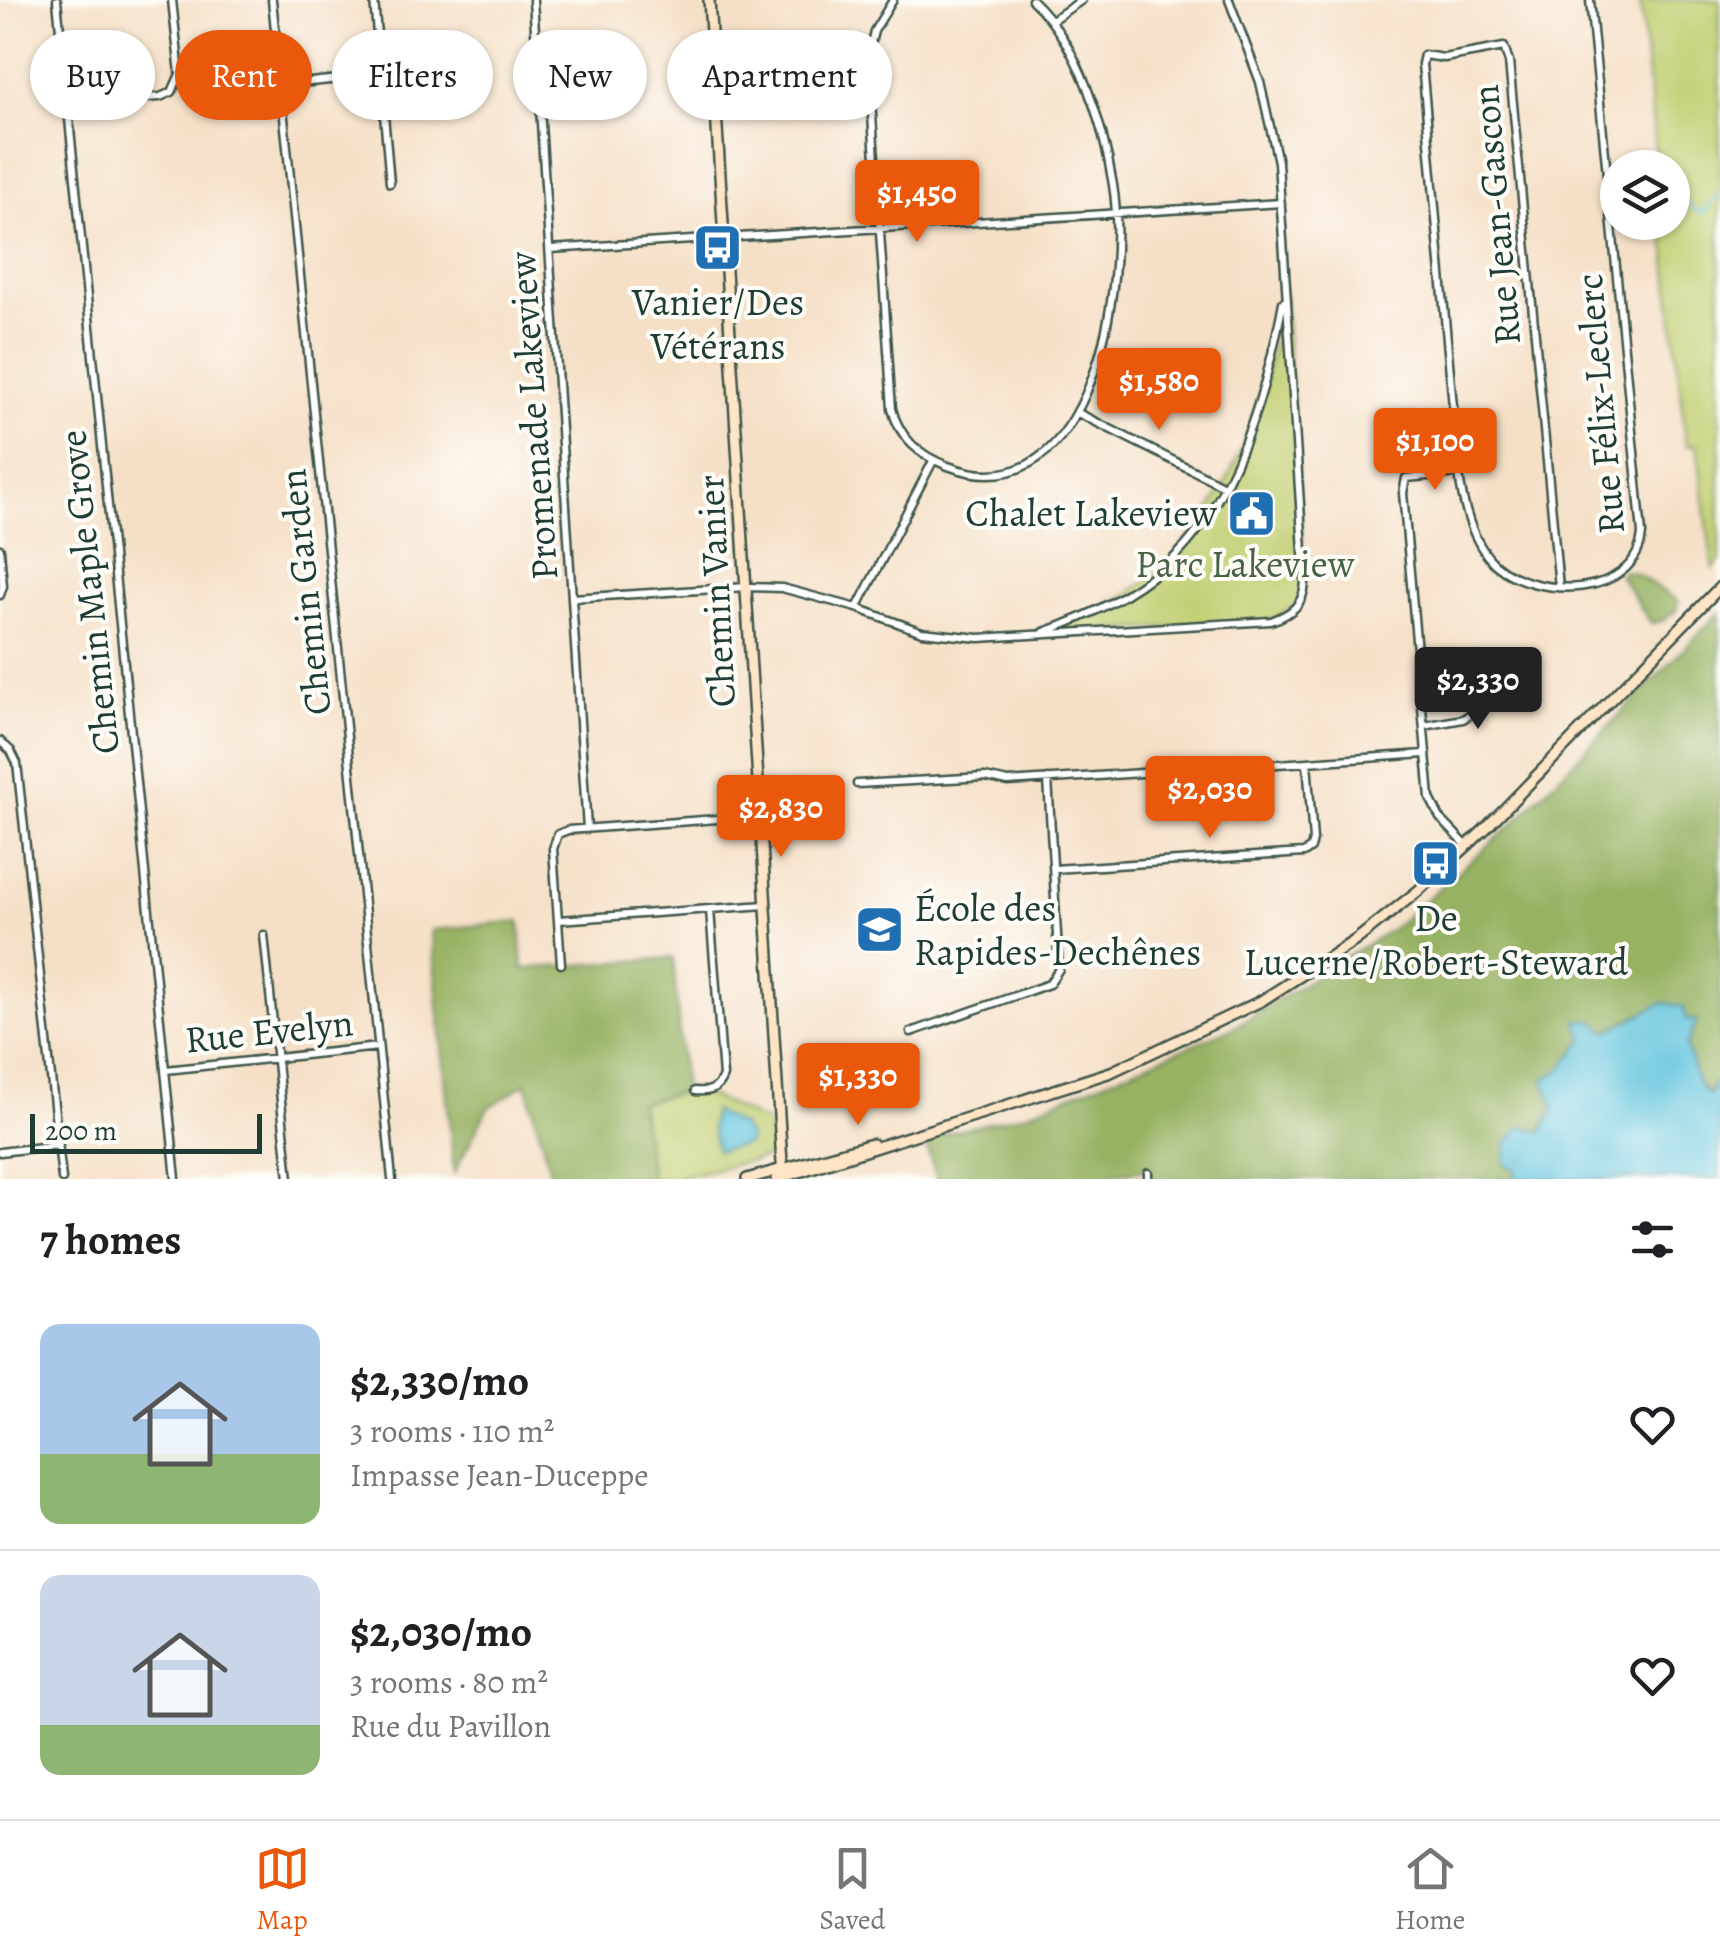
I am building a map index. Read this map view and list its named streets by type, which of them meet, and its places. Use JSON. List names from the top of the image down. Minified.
{"streets":{"street":["Rue Jean-Gascon","Rue Félix-Leclerc","Promenade Lakeview","Chemin Vanier","Chemin Maple Grove","Chemin Garden","Rue Evelyn"]},"crossings":[["Rue Jean-Gascon","Rue Félix-Leclerc"],["Chemin Maple Grove","Rue Evelyn"],["Chemin Garden","Rue Evelyn"]],"parks":["Parc Lakeview"],"places":{"bus stop":["Vanier/Des Vétérans","De Lucerne/Robert-Steward"],"public building":["Chalet Lakeview"],"school or university":["École des Rapides-Dechênes"]},"scale_bar":"200 m","page":{"chip":["Buy","Rent","Filters","New","Apartment"],"price":["$1,450","$1,580","$1,100","$2,330","$2,030","$2,830","$1,330"],"scale":"200 m","heading":"7 homes","list":[{"name":"$2,330/mo","note":"3 rooms · 110 m² · Impasse Jean-Duceppe"},{"name":"$2,030/mo","note":"3 rooms · 80 m² · Rue du Pavillon"}],"tabs":["Map","Saved","Home"]}}
